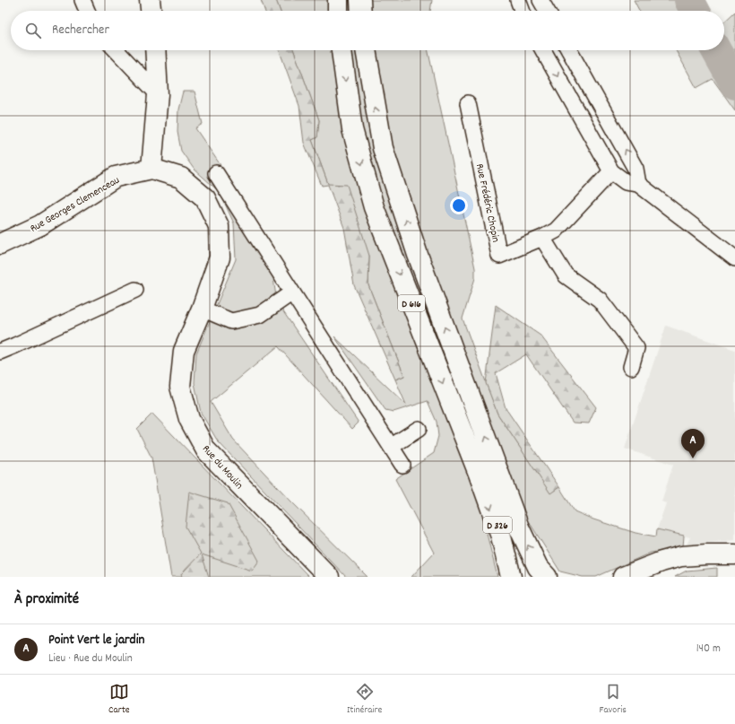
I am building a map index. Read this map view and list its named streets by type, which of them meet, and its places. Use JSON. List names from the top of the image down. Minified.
{"streets":{"main road":["Rue Georges Clemenceau","D 616","Rue du Moulin","D 326"],"street":["Rue Frédéric Chopin"]},"crossings":[["Rue Georges Clemenceau","Rue du Moulin"],["D 616","D 326"]],"page":{"search":"Rechercher","pins":"A","heading":"À proximité","list":[{"mark":"A","name":"Point Vert le jardin","note":"Lieu · Rue du Moulin","value":"140 m"}],"nav":["Carte","Itinéraire","Favoris"]}}
